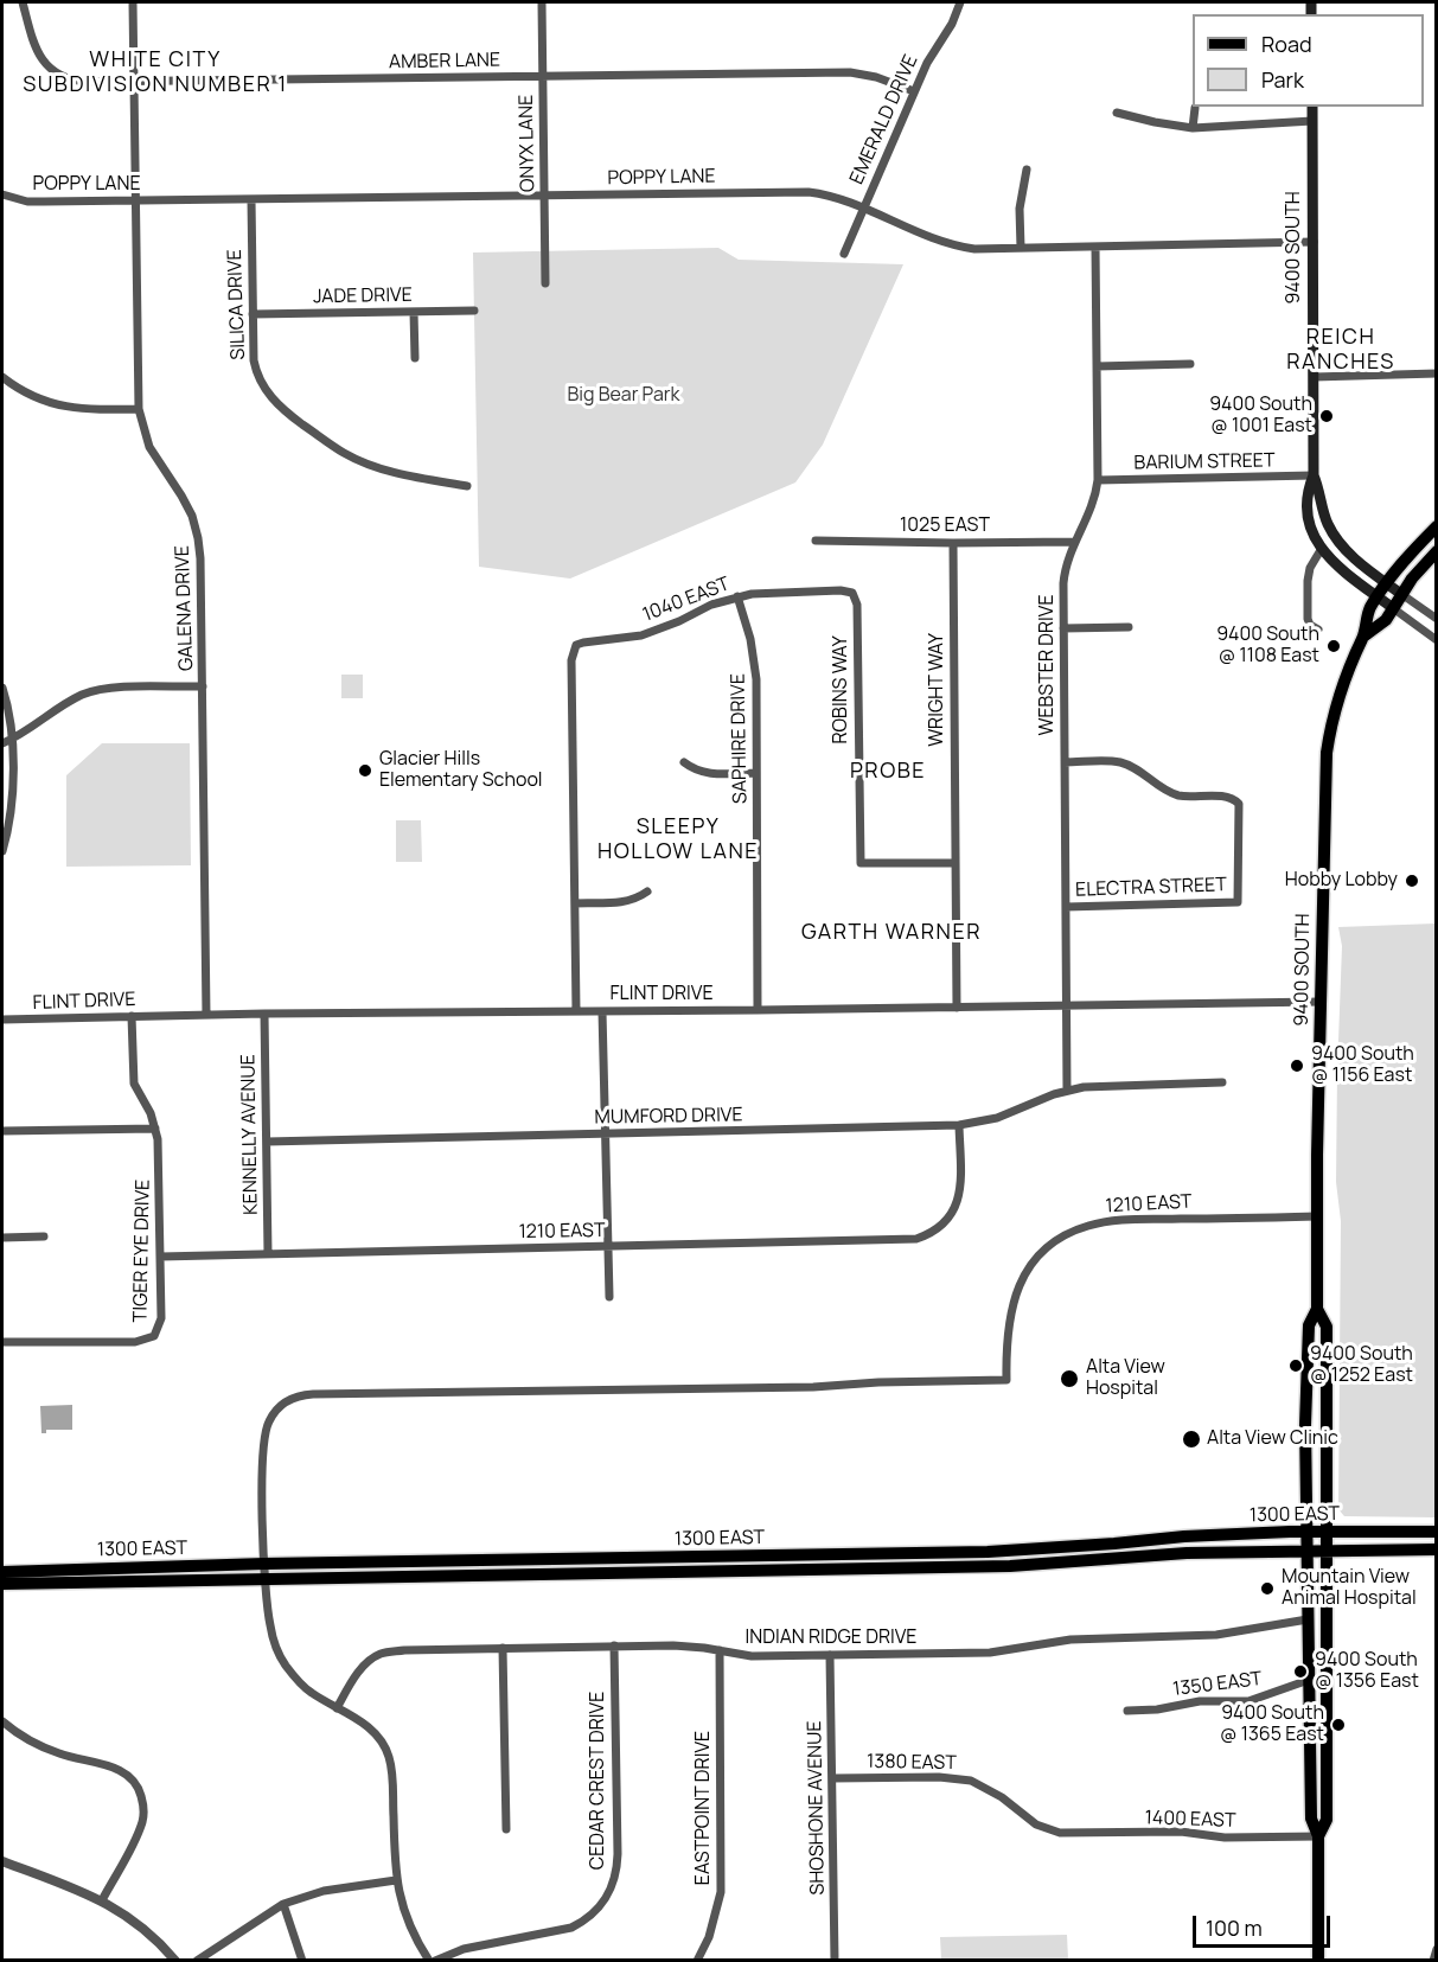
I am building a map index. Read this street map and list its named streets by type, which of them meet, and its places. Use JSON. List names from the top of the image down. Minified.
{"streets":{"main road":["9400 SOUTH","1300 EAST"],"street":["AMBER LANE","EMERALD DRIVE","ONYX LANE","POPPY LANE","JADE DRIVE","SILICA DRIVE","BARIUM STREET","1025 EAST","1040 EAST","GALENA DRIVE","WEBSTER DRIVE","ROBINS WAY","WRIGHT WAY","SAPHIRE DRIVE","ELECTRA STREET","FLINT DRIVE","MUMFORD DRIVE","KENNELLY AVENUE","1210 EAST","TIGER EYE DRIVE","INDIAN RIDGE DRIVE","1350 EAST","1380 EAST","CEDAR CREST DRIVE","EASTPOINT DRIVE","SHOSHONE AVENUE","1400 EAST"]},"crossings":[["AMBER LANE","EMERALD DRIVE"],["AMBER LANE","ONYX LANE"],["AMBER LANE","GALENA DRIVE"],["EMERALD DRIVE","POPPY LANE"],["ONYX LANE","POPPY LANE"],["POPPY LANE","9400 SOUTH"],["POPPY LANE","SILICA DRIVE"],["POPPY LANE","GALENA DRIVE"],["POPPY LANE","WEBSTER DRIVE"],["9400 SOUTH","BARIUM STREET"],["9400 SOUTH","FLINT DRIVE"],["9400 SOUTH","1210 EAST"],["9400 SOUTH","1300 EAST"],["9400 SOUTH","INDIAN RIDGE DRIVE"],["9400 SOUTH","1350 EAST"],["9400 SOUTH","1400 EAST"],["JADE DRIVE","SILICA DRIVE"],["BARIUM STREET","WEBSTER DRIVE"],["1025 EAST","WEBSTER DRIVE"],["1025 EAST","WRIGHT WAY"],["1040 EAST","ROBINS WAY"],["1040 EAST","SAPHIRE DRIVE"],["GALENA DRIVE","FLINT DRIVE"],["WEBSTER DRIVE","ELECTRA STREET"],["WEBSTER DRIVE","FLINT DRIVE"],["WEBSTER DRIVE","MUMFORD DRIVE"],["ROBINS WAY","WRIGHT WAY"],["WRIGHT WAY","FLINT DRIVE"],["SAPHIRE DRIVE","FLINT DRIVE"],["FLINT DRIVE","KENNELLY AVENUE"],["FLINT DRIVE","TIGER EYE DRIVE"],["MUMFORD DRIVE","KENNELLY AVENUE"],["MUMFORD DRIVE","1210 EAST"],["KENNELLY AVENUE","1210 EAST"],["1210 EAST","TIGER EYE DRIVE"],["1210 EAST","1300 EAST"],["INDIAN RIDGE DRIVE","CEDAR CREST DRIVE"],["INDIAN RIDGE DRIVE","EASTPOINT DRIVE"],["INDIAN RIDGE DRIVE","SHOSHONE AVENUE"],["1380 EAST","SHOSHONE AVENUE"],["1380 EAST","1400 EAST"]],"districts":["WHITE CITY SUBDIVISION NUMBER 1","REICH RANCHES","PROBE","SLEEPY HOLLOW LANE","GARTH WARNER"],"parks":["Big Bear Park"],"places":["9400 South @ 1001 East","9400 South @ 1108 East","Glacier Hills Elementary School","Hobby Lobby","9400 South @ 1156 East","9400 South @ 1252 East","Alta View Hospital","Alta View Clinic","Mountain View Animal Hospital","9400 South @ 1356 East","9400 South @ 1365 East"],"legend":["Road","Park"],"scale_bar":"100 m"}
